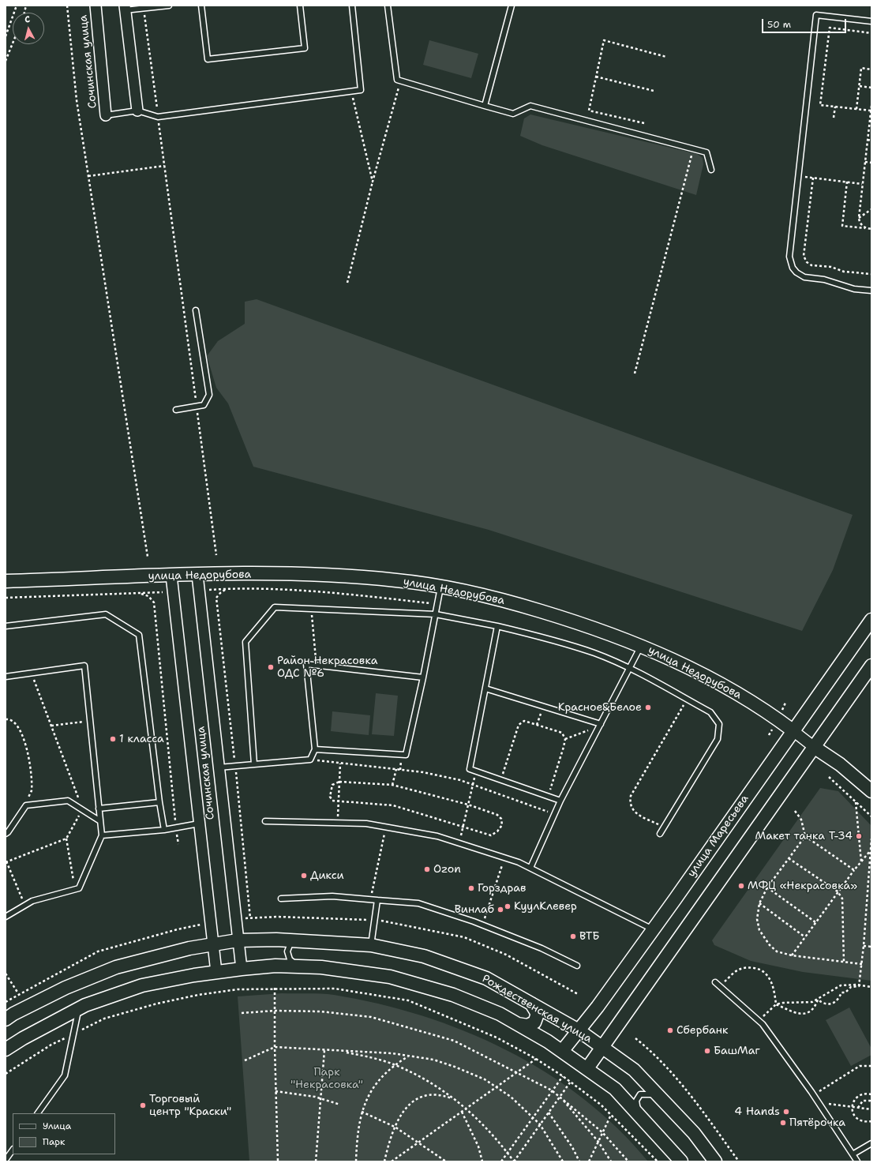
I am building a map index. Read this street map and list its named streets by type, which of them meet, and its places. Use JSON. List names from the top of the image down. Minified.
{"streets":{"street":["Сочинская улица","улица Недорубова","улица Маресьева","Рождественская улица"]},"crossings":[["Сочинская улица","улица Недорубова"],["Сочинская улица","Рождественская улица"],["улица Недорубова","улица Маресьева"],["улица Маресьева","Рождественская улица"]],"parks":["Парк \"Некрасовка\""],"places":["Район Некрасовка ОДС №6","Красное&Белое","1 класса","Макет танка Т-34","Ozon","Дикси","МФЦ «Некрасовка»","Горздрав","КуулКлевер","Винлаб","ВТБ","Сбербанк","БашМаг","Торговый центр \"Краски\"","4 Hands","Пятёрочка"],"legend":["Улица","Парк"],"scale_bar":"50 m","north":"top"}
